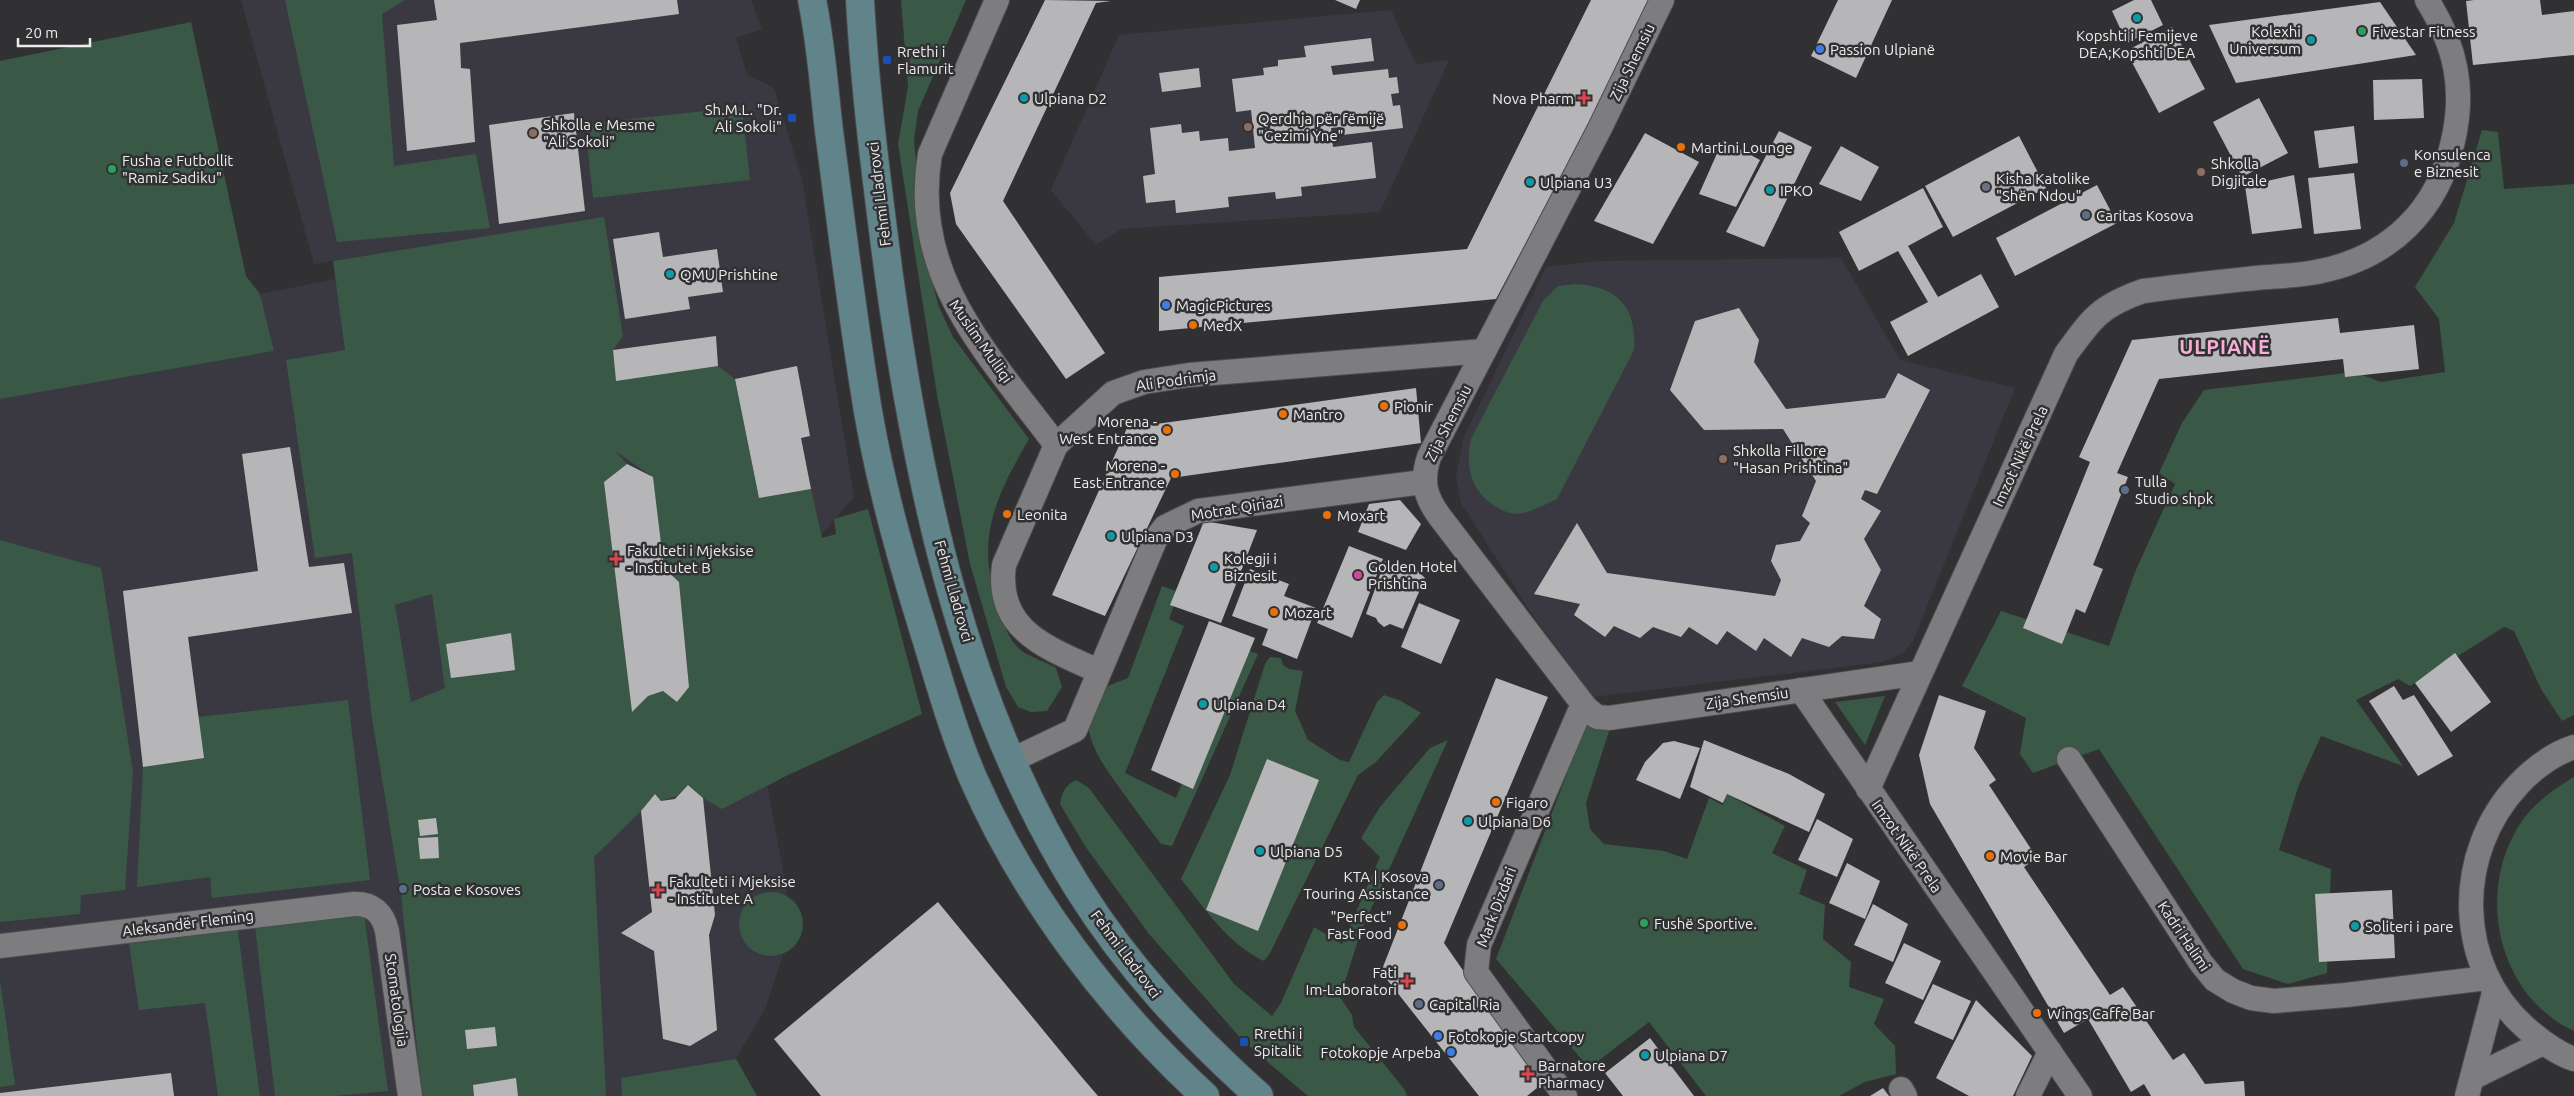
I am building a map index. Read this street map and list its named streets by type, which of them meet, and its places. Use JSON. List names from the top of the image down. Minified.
{"streets":{"main road":["Fehmi Lladrovci"],"street":["Zija Shemsiu","Muslim Mulliqi","Ali Podrimja","Imzot Nikë Prela","Motrat Qiriazi","Mark Dizdari","Aleksandër Fleming","Kadri Halimi","Stomatologjia"]},"crossings":[["Zija Shemsiu","Ali Podrimja"],["Zija Shemsiu","Imzot Nikë Prela"],["Zija Shemsiu","Motrat Qiriazi"],["Zija Shemsiu","Mark Dizdari"],["Fehmi Lladrovci","Motrat Qiriazi"],["Muslim Mulliqi","Ali Podrimja"],["Ali Podrimja","Motrat Qiriazi"],["Aleksandër Fleming","Stomatologjia"]],"districts":["ULPIANË"],"places":{"other":["Kopshti i Femijeve DEA;Kopshti DEA","Fivestar Fitness","Kolexhi Universum","Passion Ulpianë","Ulpiana D2","Qerdhja për fëmijë \"Gezimi Yne\"","Shkolla e Mesme \"Ali Sokoli\"","Martini Lounge","Konsulenca e Biznesit","Fusha e Futbollit \"Ramiz Sadiku\"","Shkolla Digjitale","Ulpiana U3","Kisha Katolike \"Shën Ndou\"","IPKO","Caritas Kosova","QMU Prishtine","MagicPictures","MedX","Pionir","Mantro","Morena - West Entrance","Shkolla Fillore \"Hasan Prishtina\"","Morena - East Entrance","Tulla Studio shpk","Leonita","Moxart","Ulpiana D3","Kolegji i Biznesit","Golden Hotel Prishtina","Mozart","Ulpiana D4","Figaro","Ulpiana D6","Ulpiana D5","Movie Bar","KTA | Kosova Touring Assistance","Posta e Kosoves","Fushë Sportive.","\"Perfect\" Fast Food","Soliteri i pare","Capital Ria","Wings Caffe Bar","Fotokopje Startcopy","Fotokopje Arpeba","Ulpiana D7"],"transit":["Rrethi i Flamurit","Sh.M.L. \"Dr. Ali Sokoli\"","Rrethi i Spitalit"],"health":["Nova Pharm","Fakulteti i Mjeksise - Institutet B","Fakulteti i Mjeksise - Institutet A","Fati Im-Laboratori","Barnatore Pharmacy"]},"scale_bar":"20 m"}
